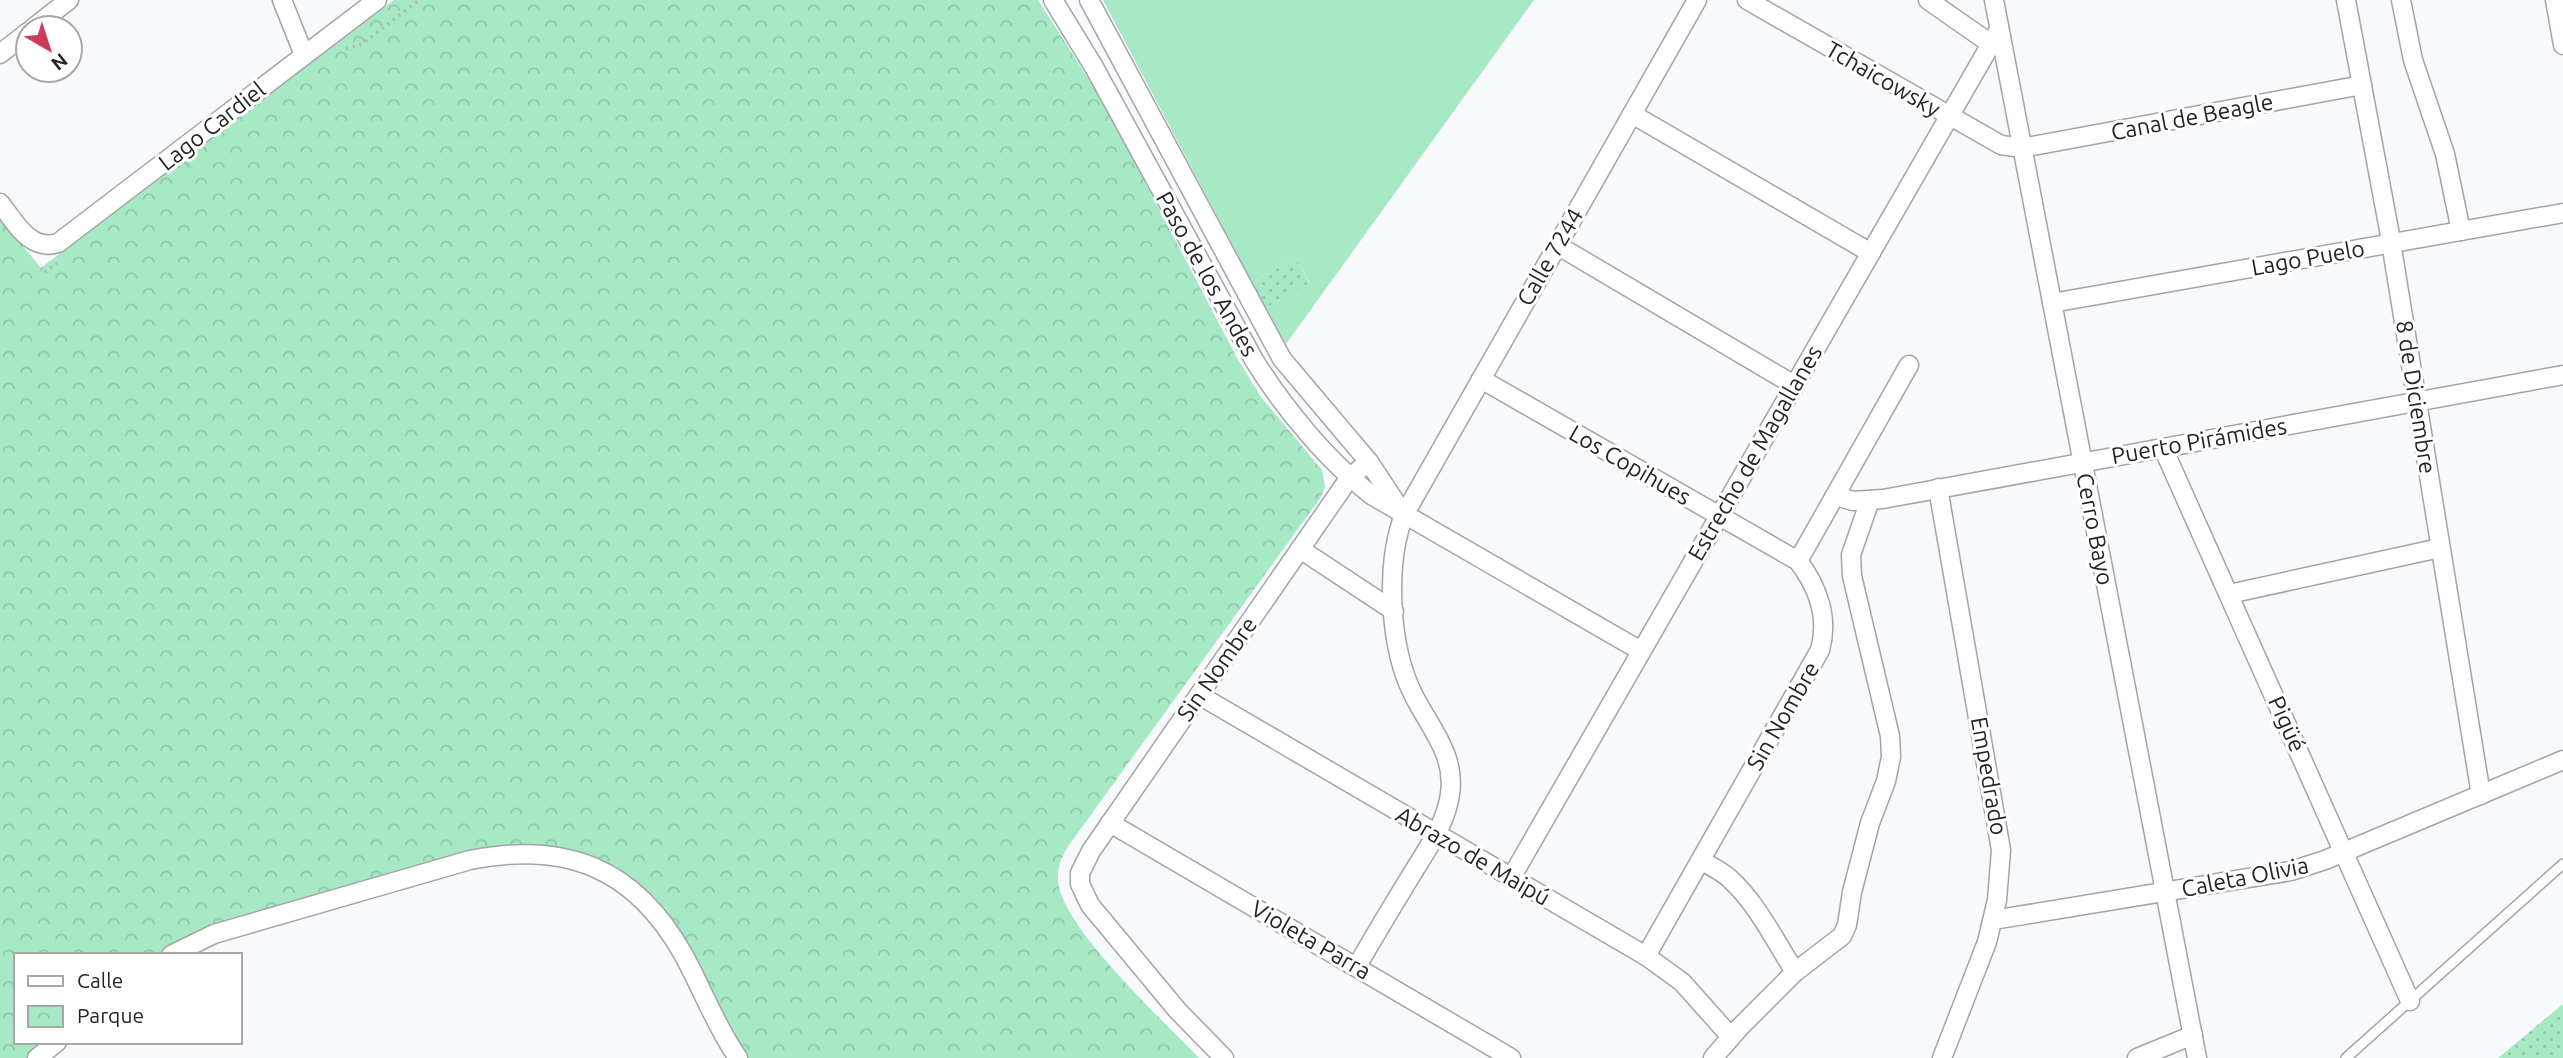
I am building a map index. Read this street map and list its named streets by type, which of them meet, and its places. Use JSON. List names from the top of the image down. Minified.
{"streets":{"street":["Tchaicowsky","Canal de Beagle","Lago Cardiel","Calle 7244","Lago Puelo","Paso de los Andes","8 de Diciembre","Puerto Pirámides","Estrecho de Magallanes","Los Copihues","Cerro Bayo","Sin Nombre","Pigüé","Empedrado","Abrazo de Maipú","Caleta Olivia","Violeta Parra"]},"crossings":[["Tchaicowsky","Canal de Beagle"],["Tchaicowsky","Estrecho de Magallanes"],["Tchaicowsky","Cerro Bayo"],["Canal de Beagle","8 de Diciembre"],["Canal de Beagle","Cerro Bayo"],["Calle 7244","Paso de los Andes"],["Calle 7244","Los Copihues"],["Lago Puelo","8 de Diciembre"],["Lago Puelo","Cerro Bayo"],["Paso de los Andes","Estrecho de Magallanes"],["Paso de los Andes","Sin Nombre"],["8 de Diciembre","Puerto Pirámides"],["8 de Diciembre","Caleta Olivia"],["Puerto Pirámides","Cerro Bayo"],["Puerto Pirámides","Pigüé"],["Puerto Pirámides","Empedrado"],["Estrecho de Magallanes","Los Copihues"],["Estrecho de Magallanes","Cerro Bayo"],["Estrecho de Magallanes","Abrazo de Maipú"],["Los Copihues","Sin Nombre"],["Cerro Bayo","Caleta Olivia"],["Sin Nombre","Abrazo de Maipú"],["Sin Nombre","Violeta Parra"],["Pigüé","Caleta Olivia"],["Empedrado","Caleta Olivia"]],"legend":["Calle","Parque"],"north":"bottom right"}
